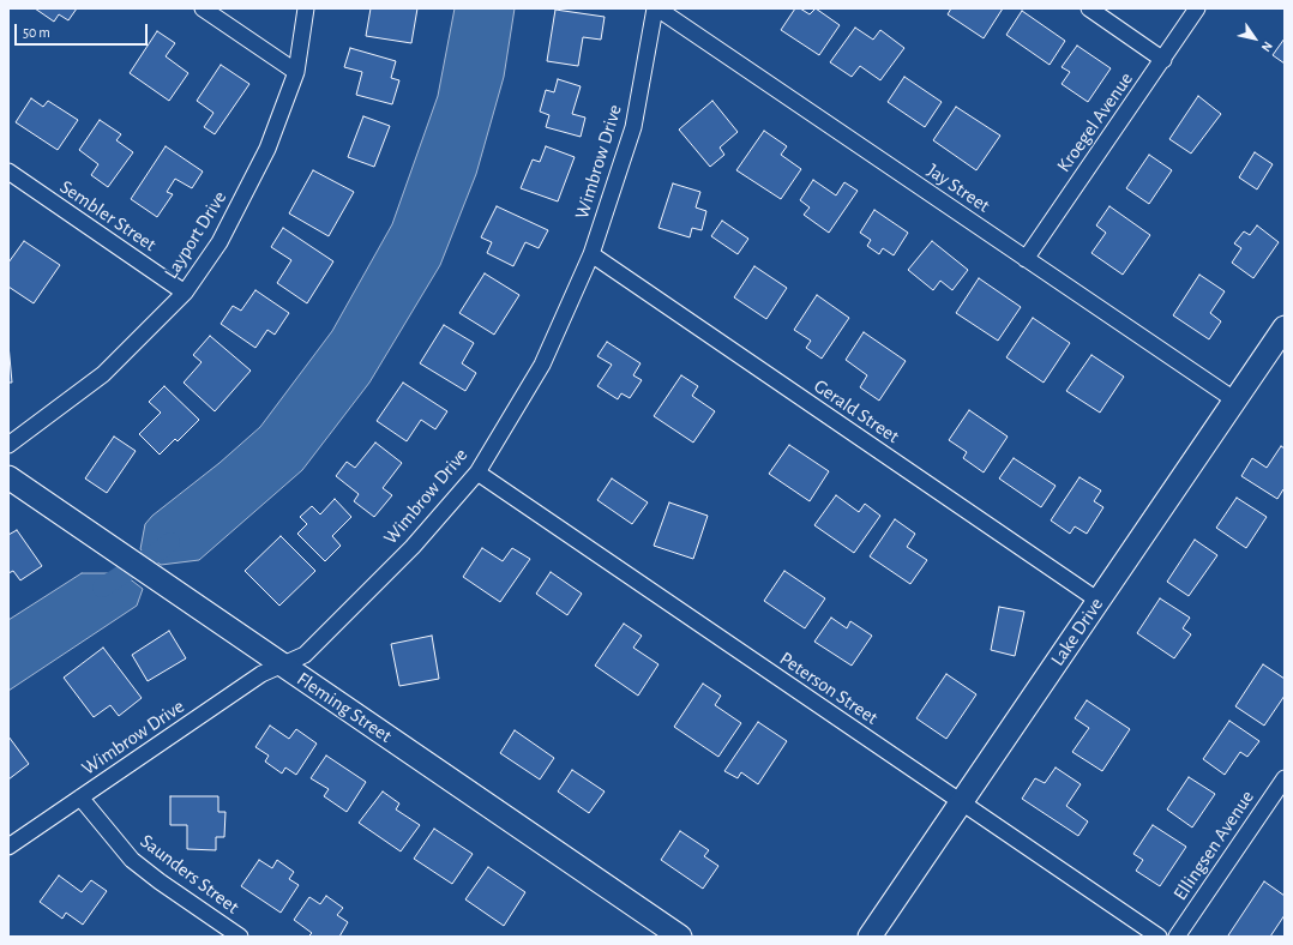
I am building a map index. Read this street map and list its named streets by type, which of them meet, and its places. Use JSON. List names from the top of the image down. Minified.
{"streets":{"street":["Kroegel Avenue","Wimbrow Drive","Jay Street","Sembler Street","Layport Drive","Gerald Street","Lake Drive","Peterson Street","Fleming Street","Ellingsen Avenue","Saunders Street"]},"crossings":[["Kroegel Avenue","Jay Street"],["Wimbrow Drive","Jay Street"],["Wimbrow Drive","Gerald Street"],["Wimbrow Drive","Peterson Street"],["Wimbrow Drive","Fleming Street"],["Wimbrow Drive","Saunders Street"],["Jay Street","Lake Drive"],["Sembler Street","Layport Drive"],["Gerald Street","Lake Drive"],["Lake Drive","Peterson Street"]],"scale_bar":"50 m","north":"bottom right"}
